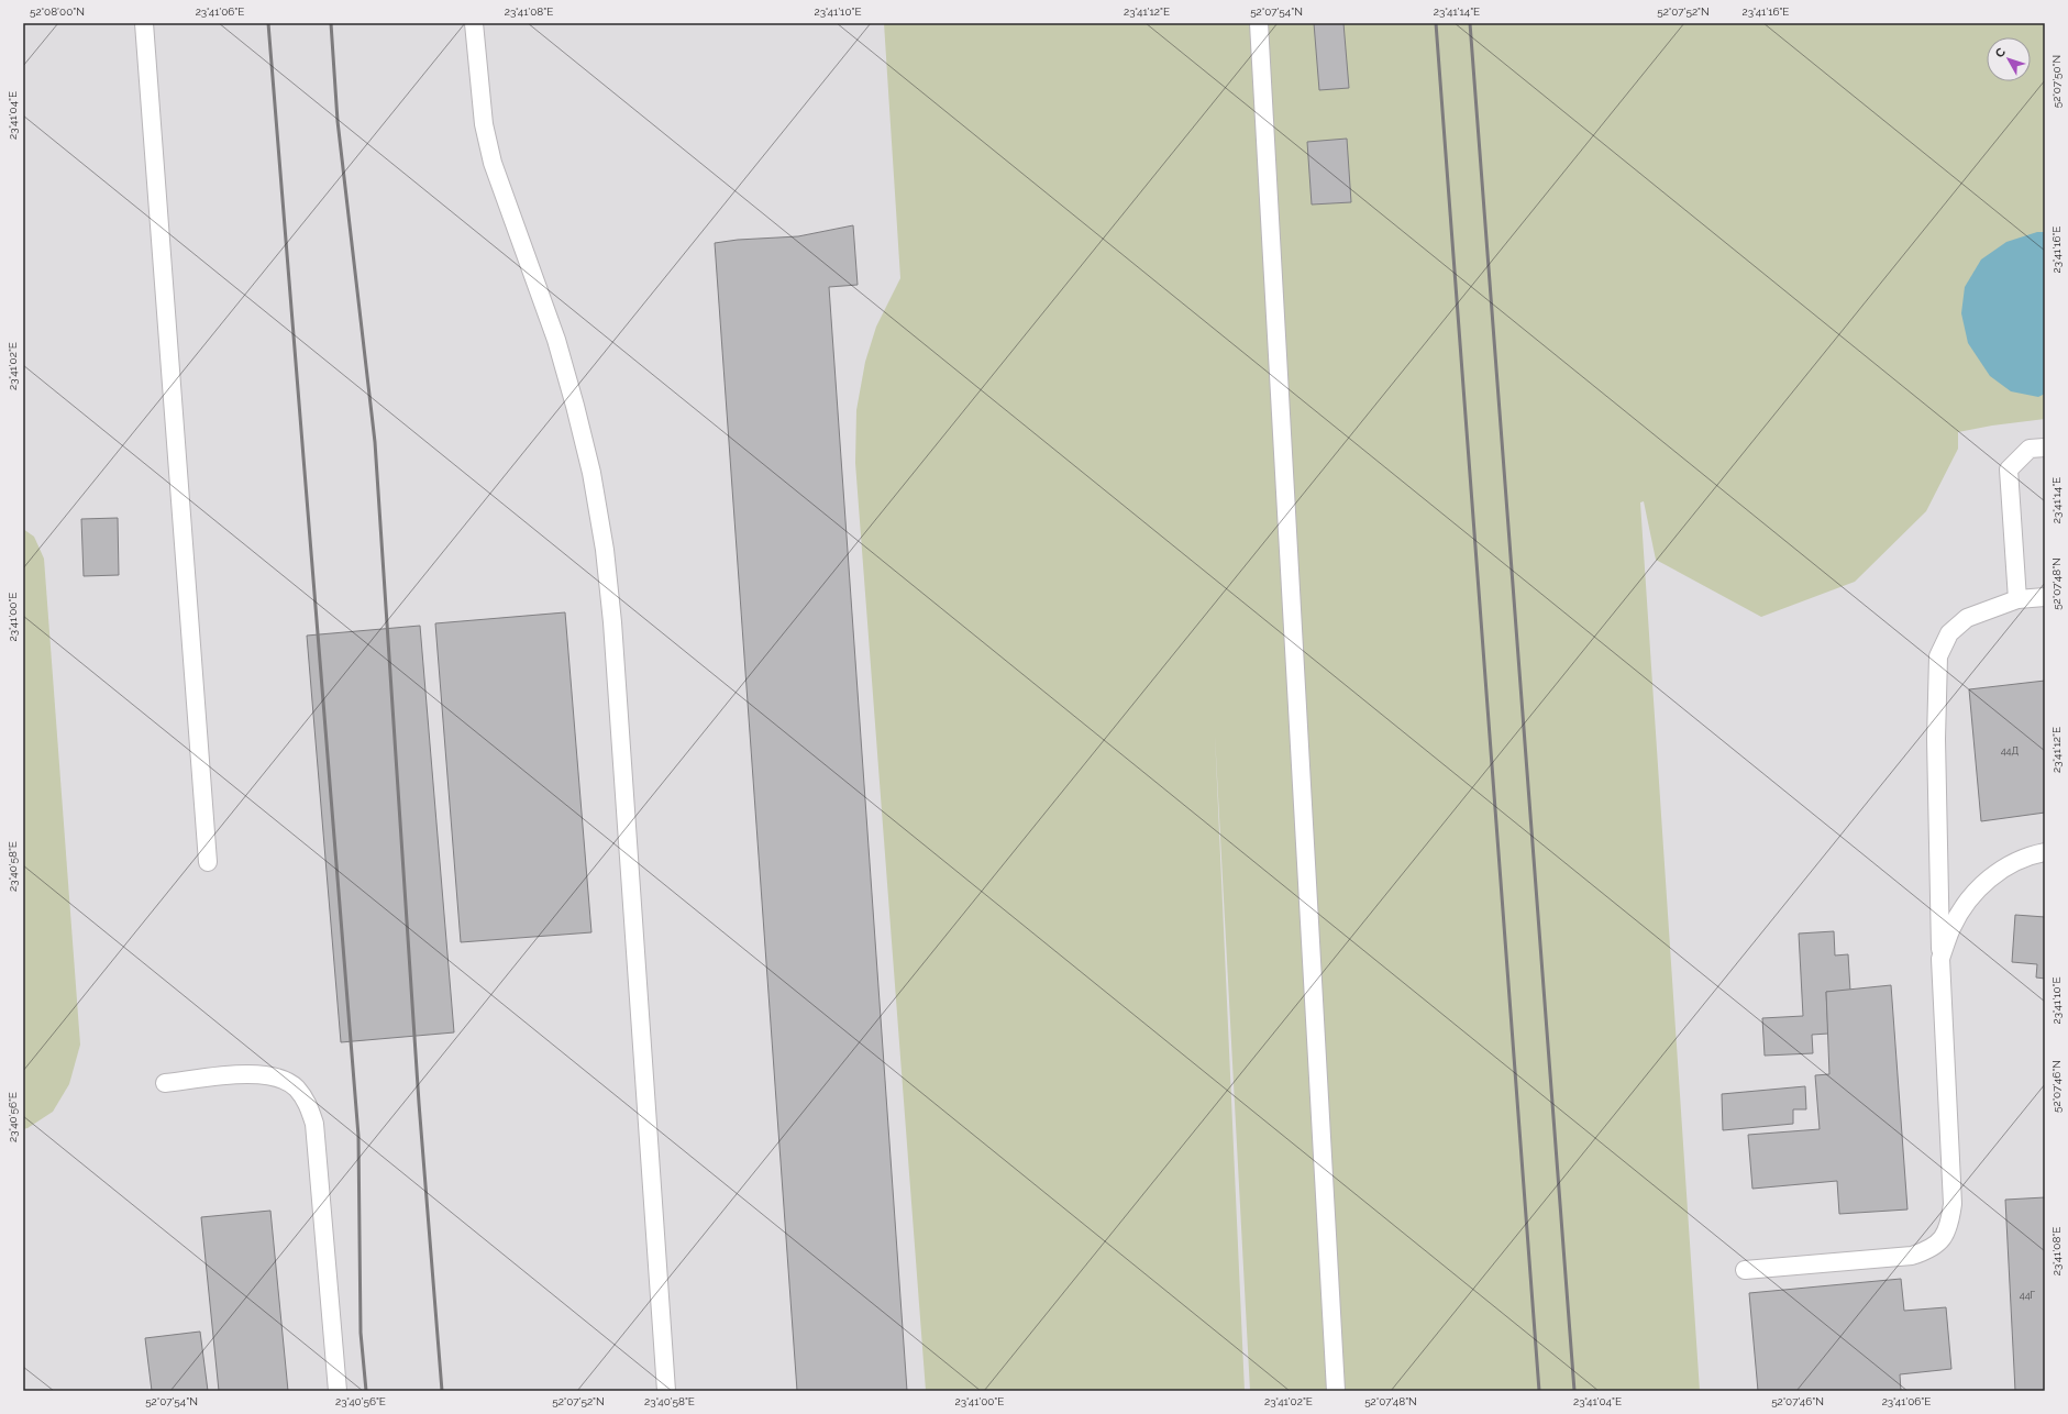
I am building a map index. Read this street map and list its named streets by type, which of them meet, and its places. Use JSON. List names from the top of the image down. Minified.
{"house_numbers":["44Д","44Г"],"north":"top left","coordinates":["52°08'00\"N","23°41'06\"E","23°41'08\"E","23°41'10\"E","23°41'12\"E","52°07'54\"N","23°41'14\"E","52°07'52\"N","23°41'16\"E","52°07'50\"N","23°41'04\"E","23°41'02\"E","52°07'48\"N","23°41'00\"E","23°40'58\"E","52°07'46\"N","23°40'56\"E"]}
